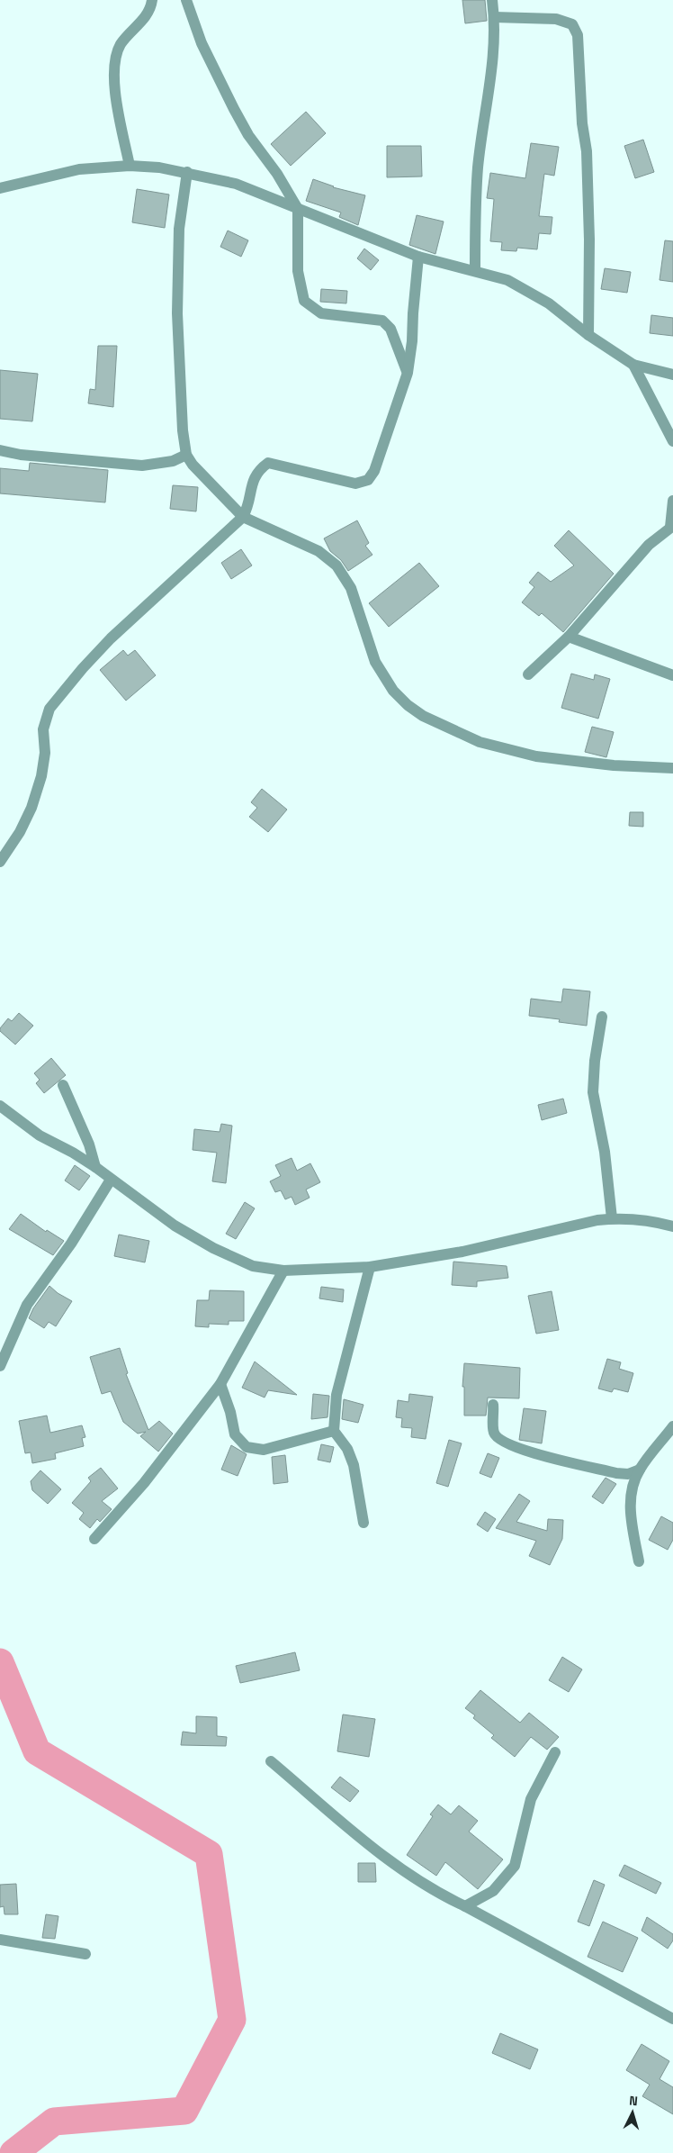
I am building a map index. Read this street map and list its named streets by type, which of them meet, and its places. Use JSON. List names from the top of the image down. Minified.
{"north":"top"}
